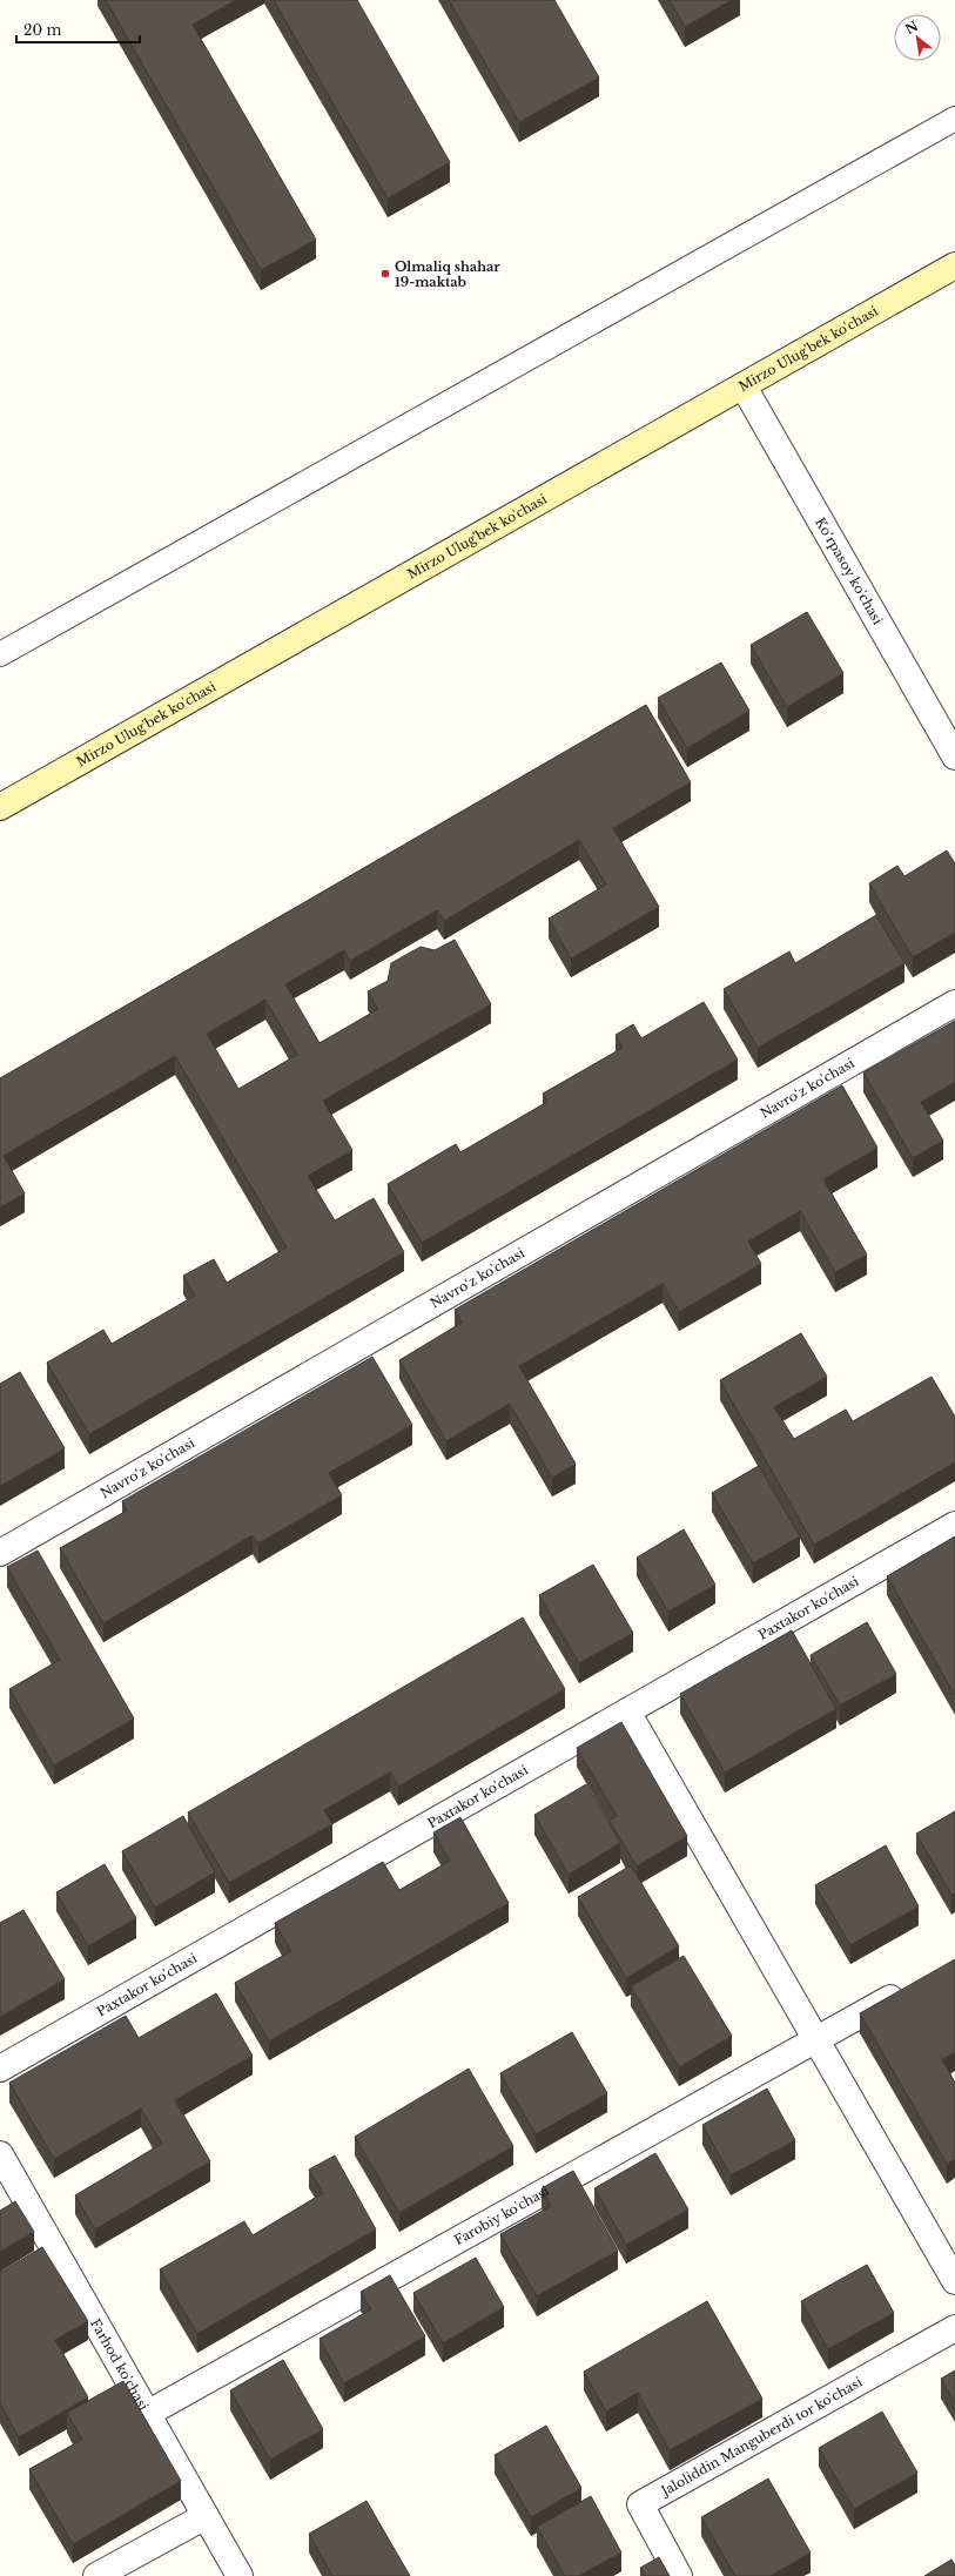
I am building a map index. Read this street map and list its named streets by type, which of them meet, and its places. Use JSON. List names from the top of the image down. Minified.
{"streets":{"main road":["Mirzo Ulug'bek ko'chasi"],"street":["Ko‘rpasoy ko'chasi","Navro‘z ko'chasi","Paxtakor ko'chasi","Farobiy ko'chasi","Farhod ko'chasi","Jaloliddin Manguberdi tor ko'chasi"]},"crossings":[["Mirzo Ulug'bek ko'chasi","Ko‘rpasoy ko'chasi"],["Farobiy ko'chasi","Farhod ko'chasi"]],"places":["Olmaliq shahar 19-maktab"],"scale_bar":"20 m","north":"top left"}
